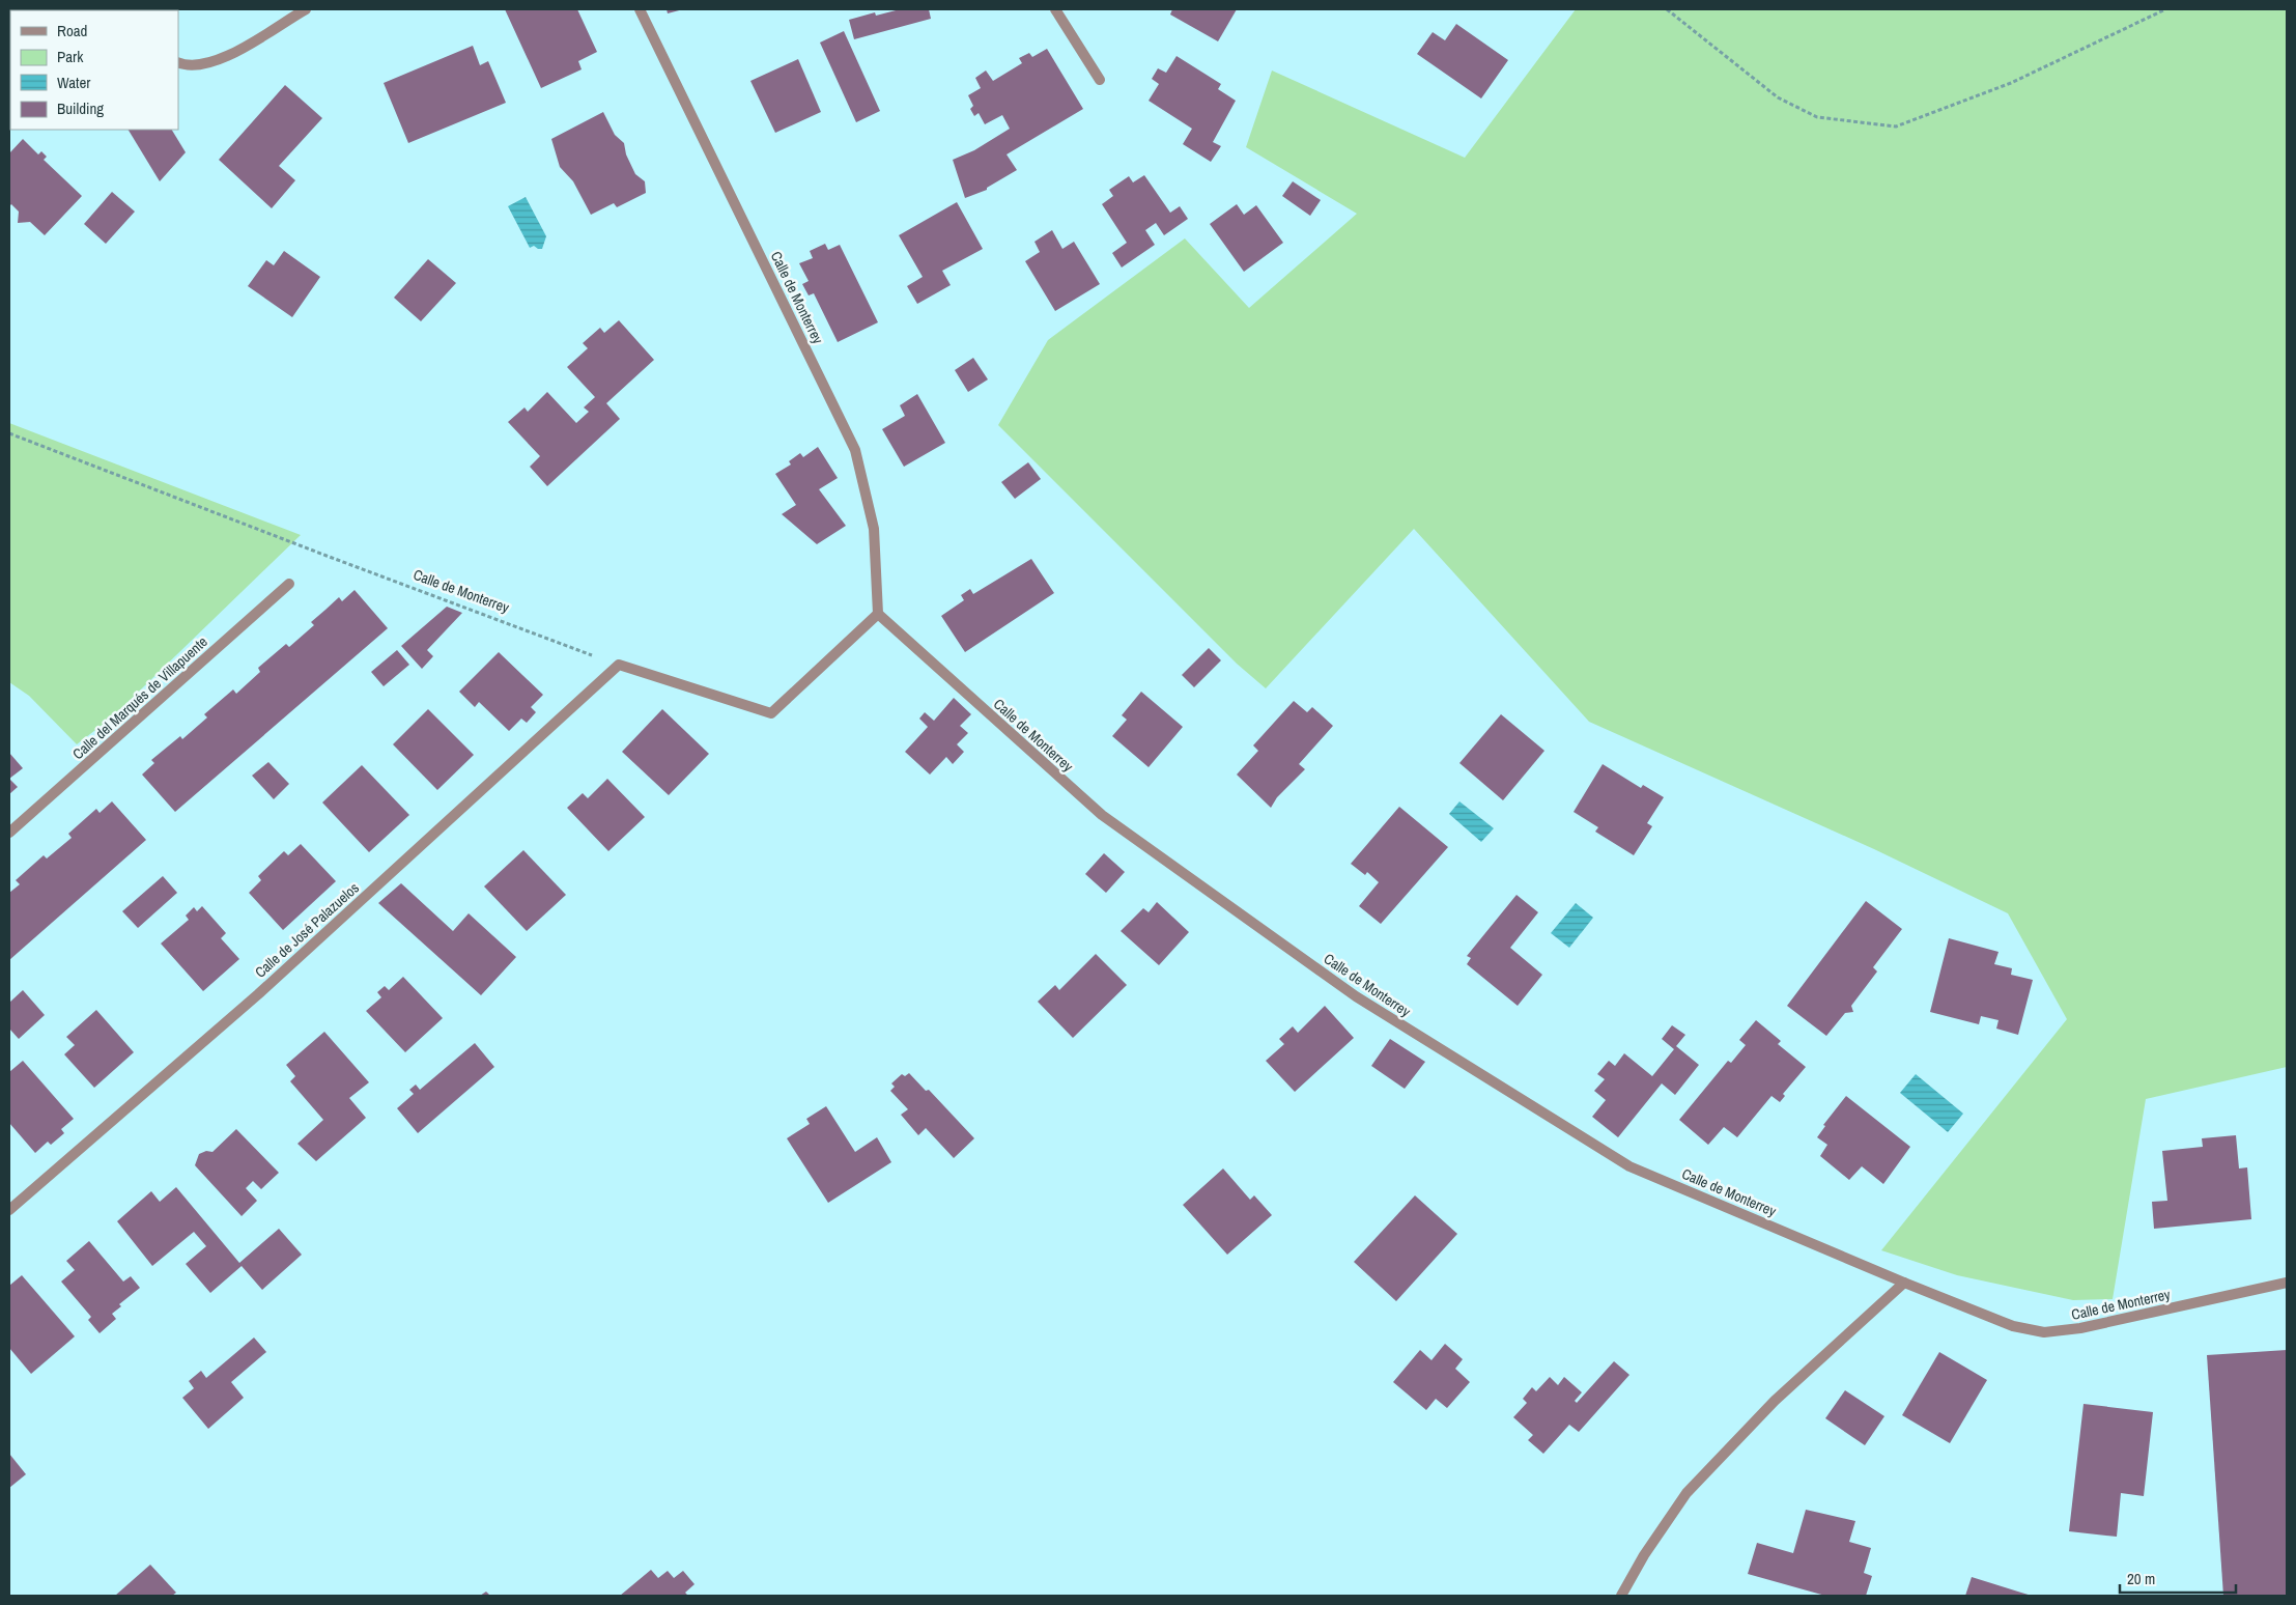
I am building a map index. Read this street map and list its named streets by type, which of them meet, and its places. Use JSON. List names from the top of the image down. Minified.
{"streets":{"street":["Calle de Monterrey","Calle del Marqués de Villapuente","Calle de José Palazuelos"]},"crossings":[["Calle de Monterrey","Calle de José Palazuelos"]],"legend":["Road","Park","Water","Building"],"scale_bar":"20 m"}
